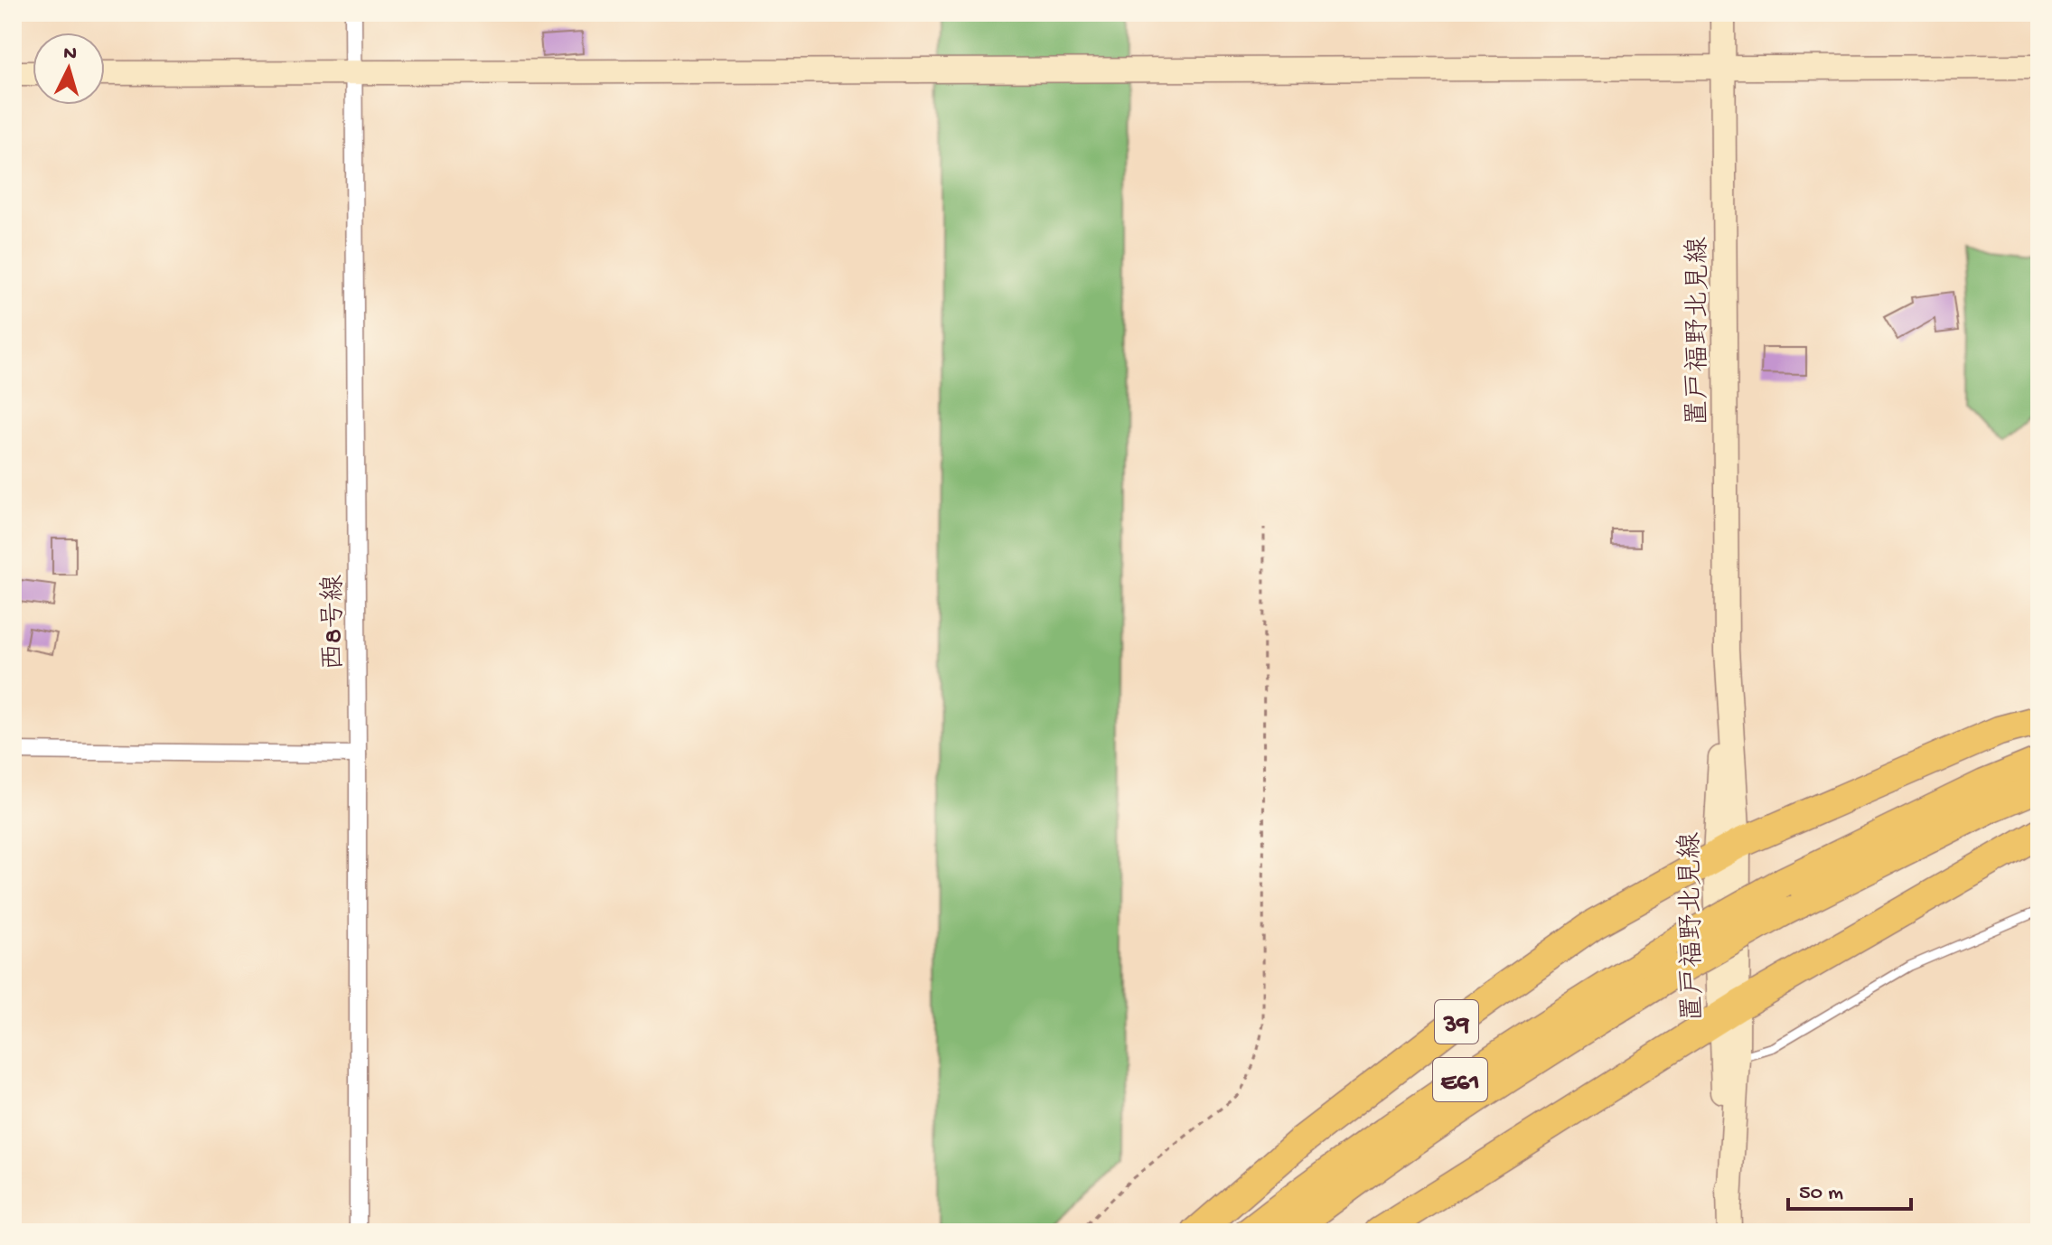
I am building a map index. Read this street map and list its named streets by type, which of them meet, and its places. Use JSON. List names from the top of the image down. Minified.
{"streets":{"highway":["39","E61"],"street":["置戸福野北見線","西8号線"]},"crossings":[["置戸福野北見線","39"]],"scale_bar":"50 m","north":"top"}
